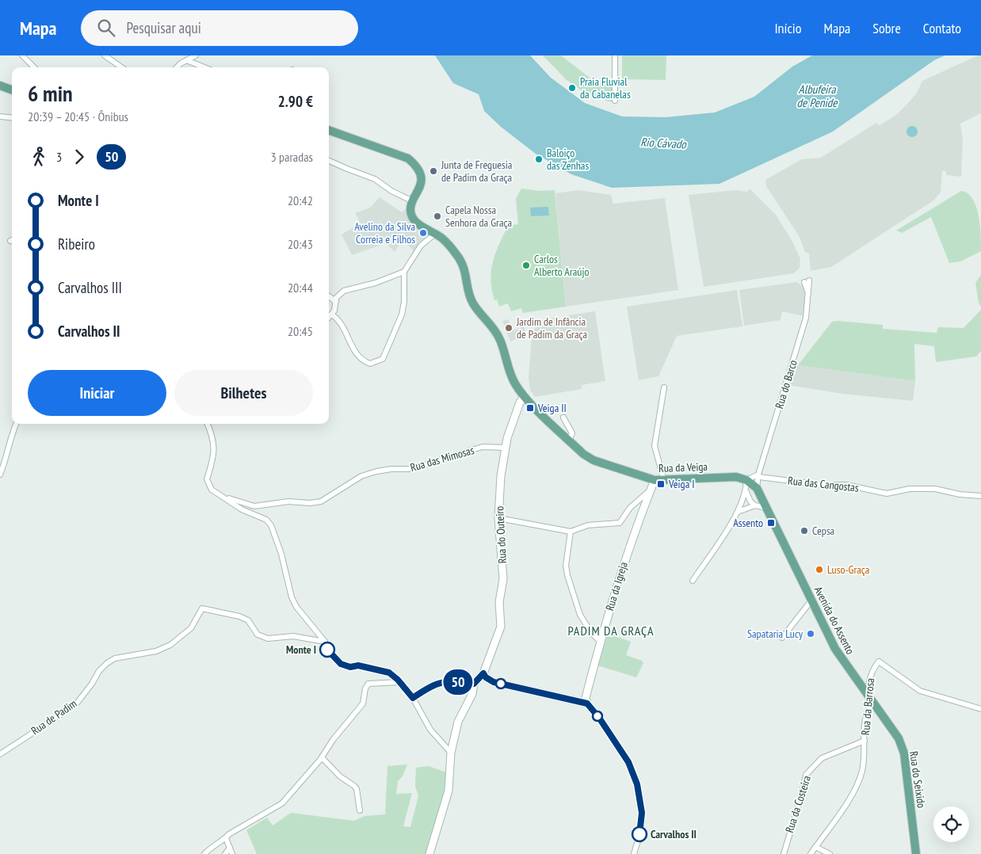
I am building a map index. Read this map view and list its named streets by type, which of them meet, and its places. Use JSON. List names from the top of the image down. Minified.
{"streets":{"main road":["Rua da Veiga","Avenida do Assento","Rua do Seixido"],"street":["Rua do Barco","Rua das Mimosas","Rua das Cangostas","Rua do Outeiro","Rua da Igreja","Rua da Barrosa","Rua de Padim","Rua da Costeira"]},"crossings":[["Rua do Barco","Rua da Veiga"],["Rua do Barco","Rua das Cangostas"],["Rua do Barco","Avenida do Assento"],["Rua das Mimosas","Rua do Outeiro"],["Rua da Veiga","Rua do Outeiro"],["Rua da Veiga","Rua da Igreja"],["Rua da Veiga","Avenida do Assento"],["Avenida do Assento","Rua da Barrosa"],["Avenida do Assento","Rua do Seixido"],["Rua da Barrosa","Rua do Seixido"],["Rua da Barrosa","Rua da Costeira"]],"districts":["PADIM DA GRAÇA"],"water":["Albufeira de Penide","Rio Cávado"],"places":{"other":["Praia Fluvial da Cabanelas","Baloiço das Zenhas","Junta de Freguesia de Padim da Graça","Capela Nossa Senhora da Graça","Avelino da Silva Correia e Filhos","Carlos Alberto Araújo","Jardim de Infância de Padim da Graça","Cepsa","Luso-Graça","Sapataria Lucy","Monte I","Carvalhos II"],"transit":["Veiga II","Veiga I","Assento"]},"lines":["bus line 50"],"page":{"header":"Mapa","search":"Pesquisar aqui","nav":["Início","Mapa","Sobre","Contato"],"on_map":"50","heading":["6 min","20:39 – 20:45 · Ônibus","2.90 €"],"legs":["3","50","3 paradas"],"list":[{"name":"Monte I","value":"20:42"},{"name":"Ribeiro","value":"20:43"},{"name":"Carvalhos III","value":"20:44"},{"name":"Carvalhos II","value":"20:45"}],"buttons":["Iniciar","Bilhetes"]}}
